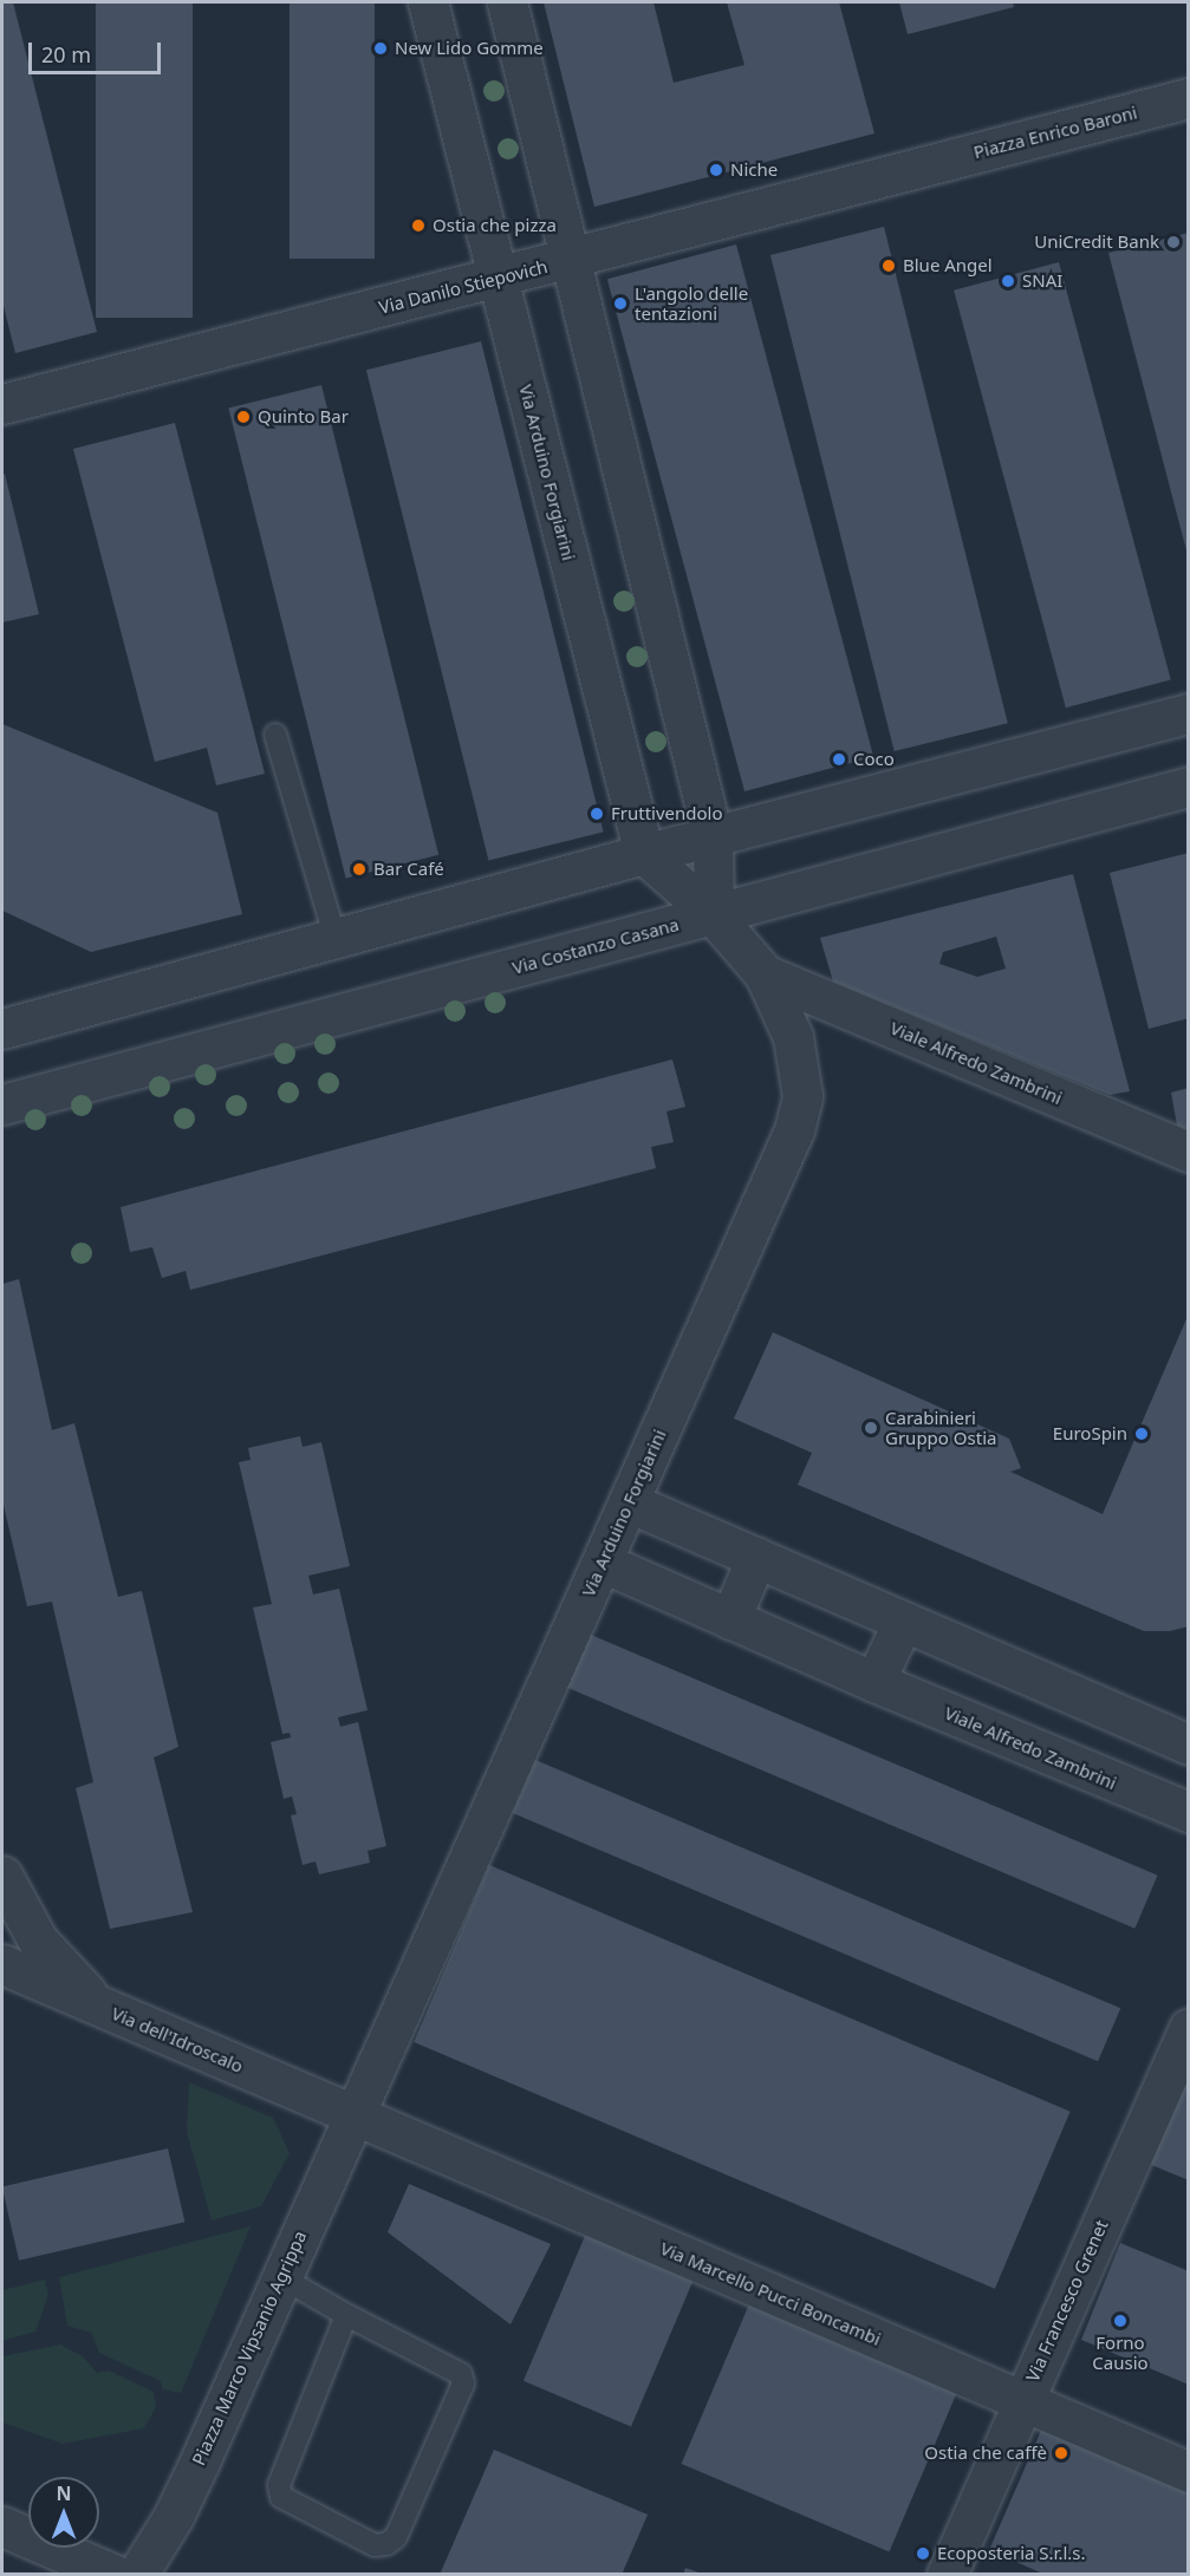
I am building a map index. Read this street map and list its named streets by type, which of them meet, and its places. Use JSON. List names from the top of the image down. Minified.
{"streets":{"street":["Piazza Enrico Baroni","Via Danilo Stiepovich","Via Arduino Forgiarini","Via Costanzo Casana","Viale Alfredo Zambrini","Via dell'Idroscalo","Via Marcello Pucci Boncambi","Via Francesco Grenet","Piazza Marco Vipsanio Agrippa"]},"crossings":[["Piazza Enrico Baroni","Via Danilo Stiepovich"],["Via Danilo Stiepovich","Via Arduino Forgiarini"],["Via Arduino Forgiarini","Via Costanzo Casana"],["Via Arduino Forgiarini","Viale Alfredo Zambrini"],["Via Arduino Forgiarini","Via dell'Idroscalo"],["Via Arduino Forgiarini","Via Marcello Pucci Boncambi"],["Via Arduino Forgiarini","Piazza Marco Vipsanio Agrippa"],["Via dell'Idroscalo","Via Marcello Pucci Boncambi"],["Via dell'Idroscalo","Piazza Marco Vipsanio Agrippa"],["Via Marcello Pucci Boncambi","Via Francesco Grenet"],["Via Marcello Pucci Boncambi","Piazza Marco Vipsanio Agrippa"]],"places":["New Lido Gomme","Niche","Ostia che pizza","UniCredit Bank","Blue Angel","SNAI","L'angolo delle tentazioni","Quinto Bar","Coco","Fruttivendolo","Bar Café","Carabinieri Gruppo Ostia","EuroSpin","Forno Causio","Ostia che caffè","Ecoposteria S.r.l.s."],"scale_bar":"20 m","north":"top"}
